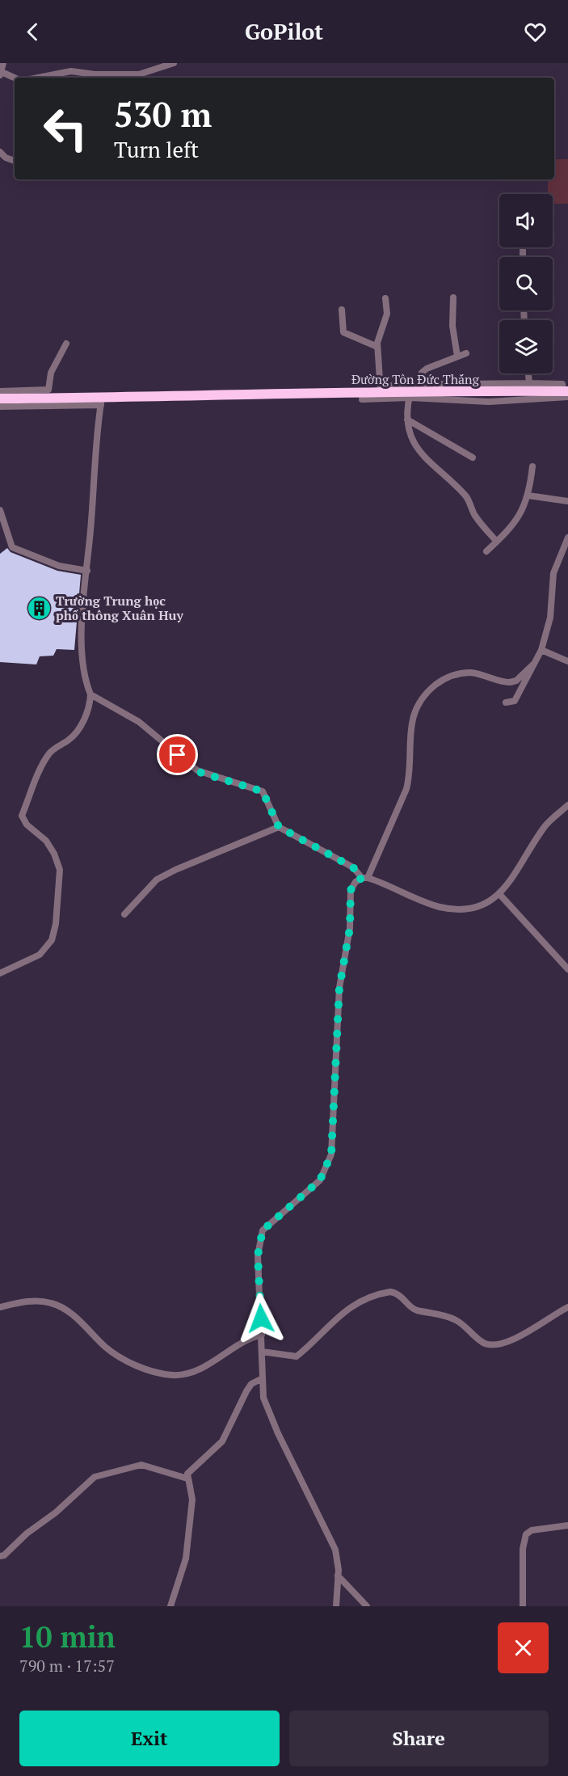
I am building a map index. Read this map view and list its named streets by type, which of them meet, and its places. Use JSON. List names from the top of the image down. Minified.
{"streets":{"highway":["Đường Tôn Đức Thắng"]},"places":{"building":["Trường Trung học phổ thông Xuân Huy"]},"page":{"header":"GoPilot","turn":["530 m","Turn left"],"heading":["10 min","790 m · 17:57"],"buttons":["Exit","Share"]}}
